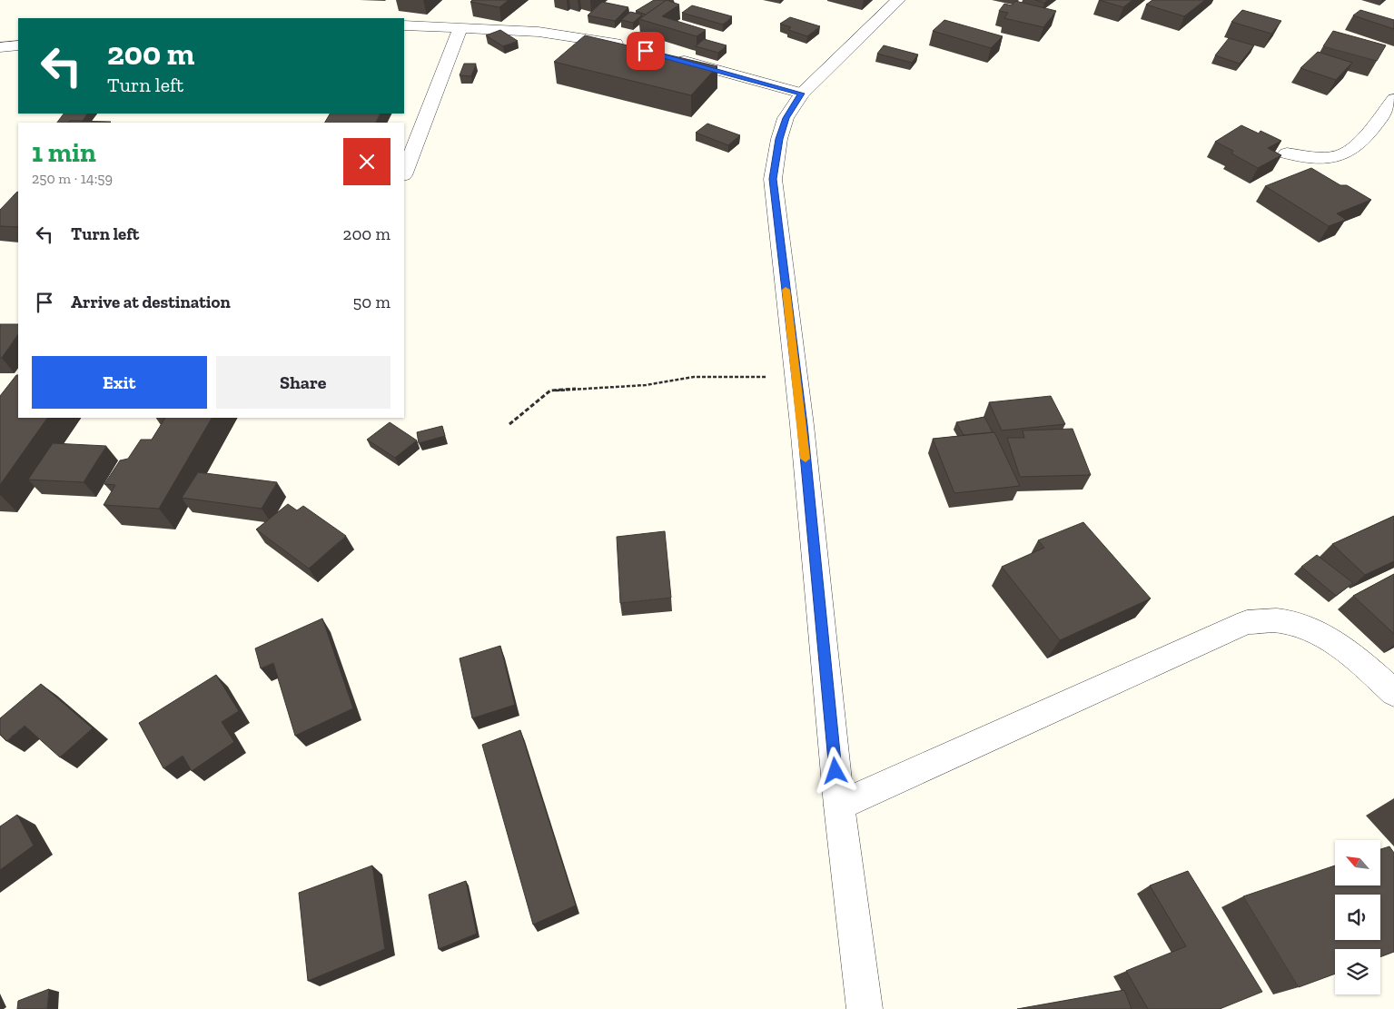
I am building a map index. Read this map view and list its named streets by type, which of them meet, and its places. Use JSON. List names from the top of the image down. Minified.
{"north":"top left","page":{"turn":["200 m","Turn left"],"heading":["1 min","250 m · 14:59"],"list":[{"name":"Turn left","value":"200 m"},{"name":"Arrive at destination","value":"50 m"}],"buttons":["Exit","Share"]}}
